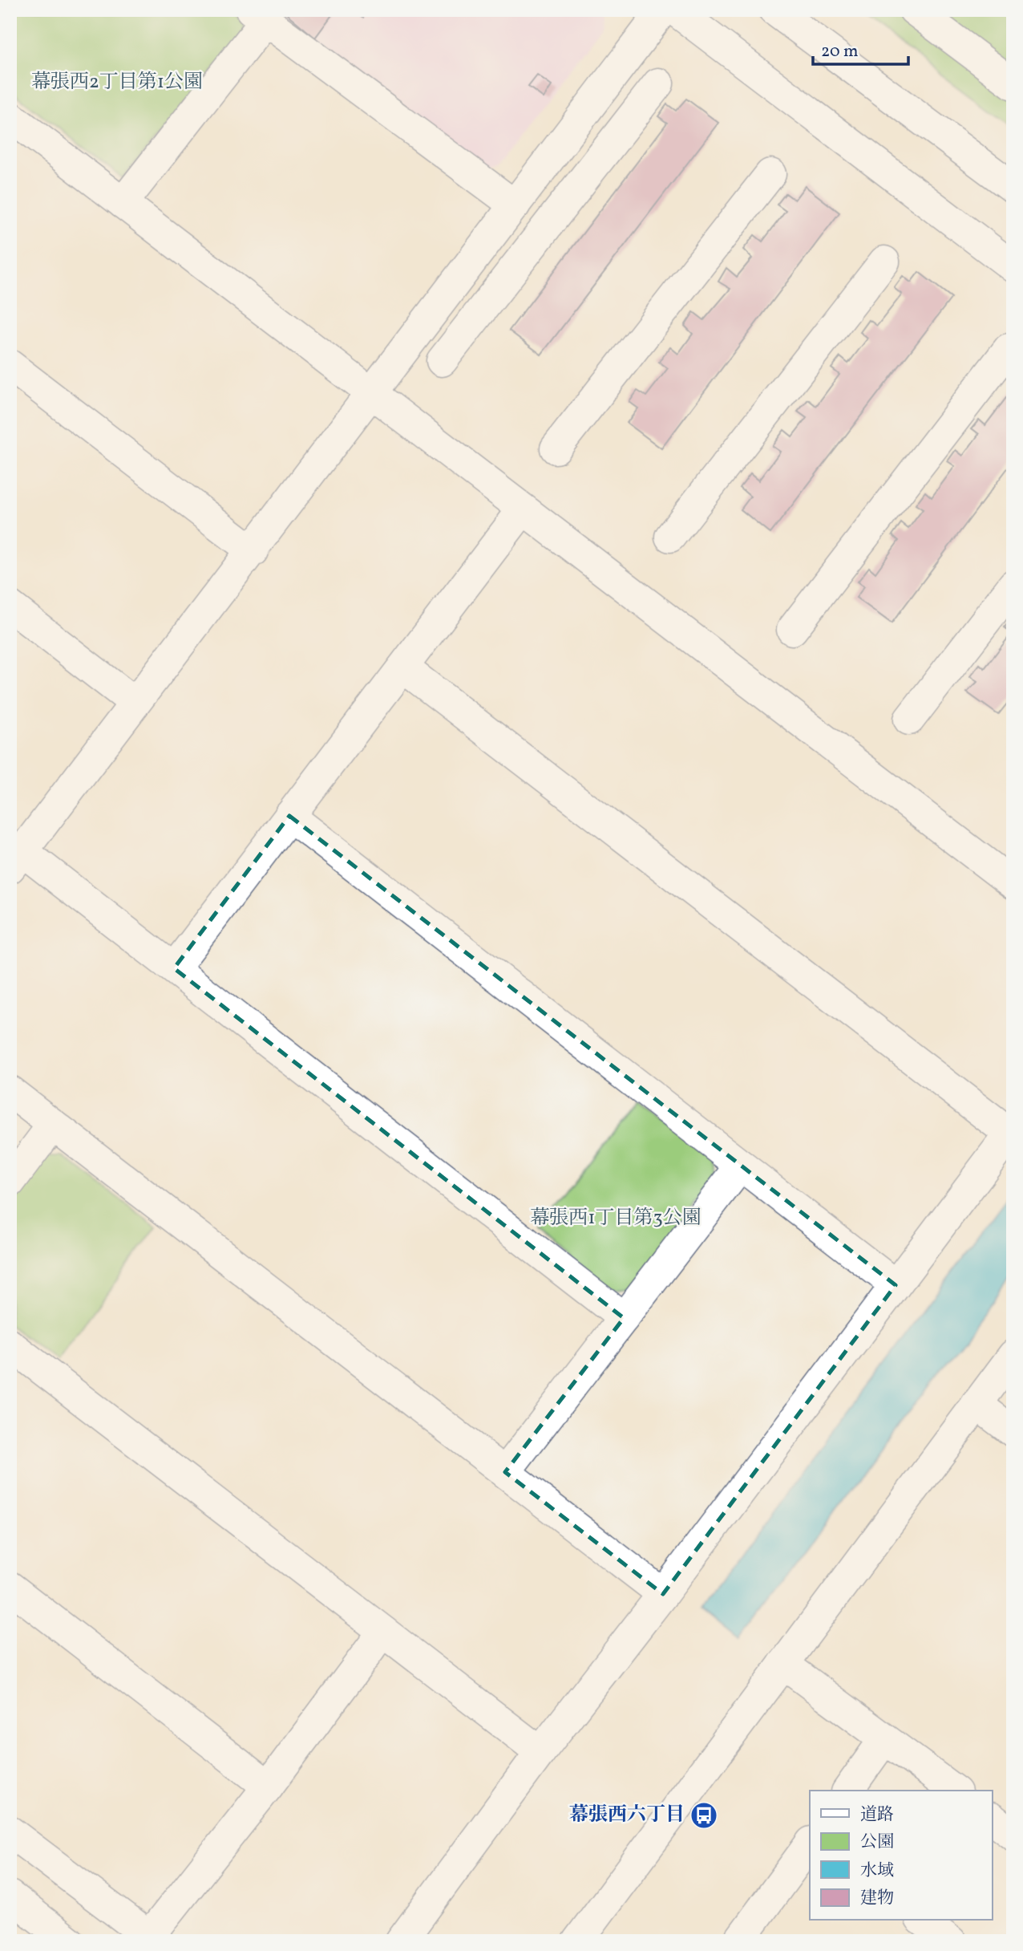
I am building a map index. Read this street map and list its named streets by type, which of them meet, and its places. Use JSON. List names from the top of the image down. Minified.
{"parks":["幕張西2丁目第1公園","幕張西1丁目第3公園"],"places":{"bus stop":["幕張西六丁目"]},"legend":["道路","公園","水域","建物"],"scale_bar":"20 m"}
